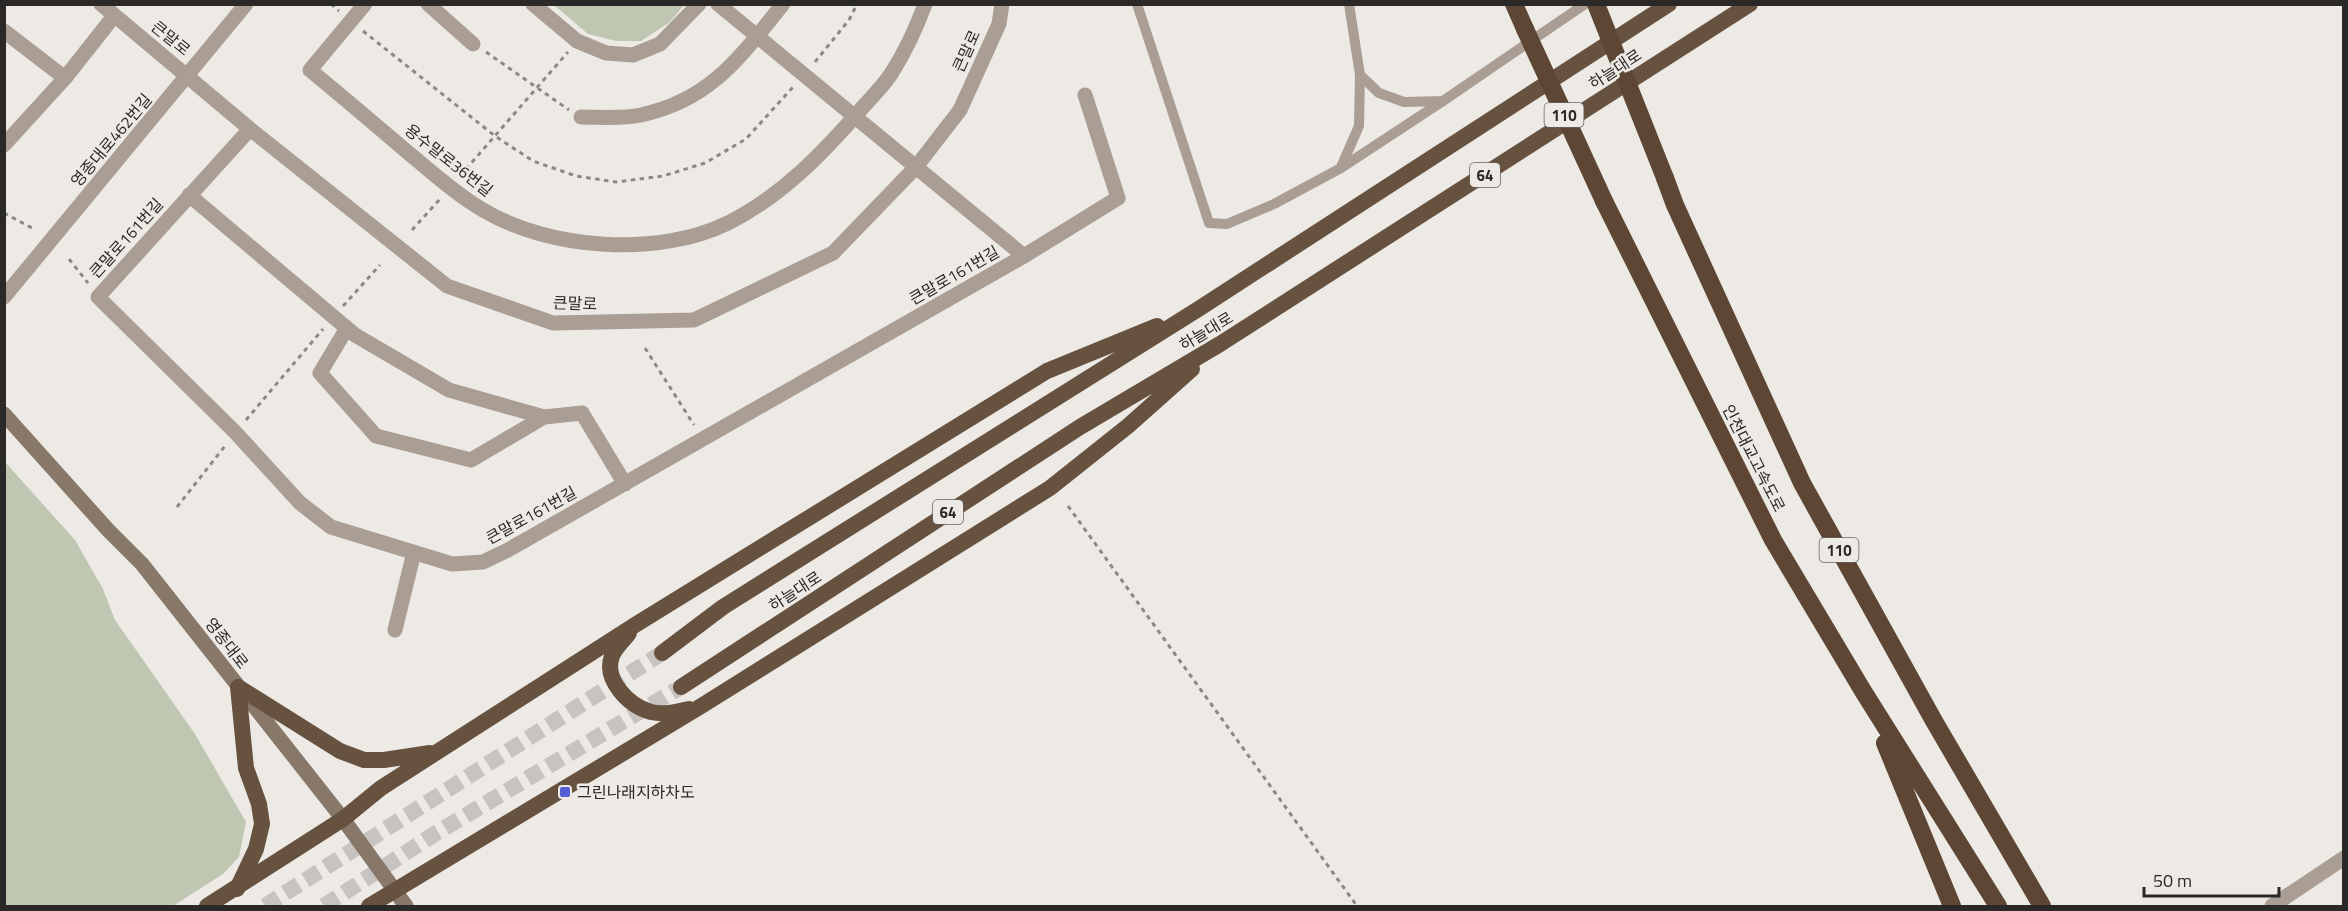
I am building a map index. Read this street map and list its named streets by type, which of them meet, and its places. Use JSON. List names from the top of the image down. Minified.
{"streets":{"highway":["하늘대로","110","64","인천대교고속도로"],"main road":["영종대로"],"street":["큰말로","영종대로462번길","용수말로36번길","큰말로161번길"]},"crossings":[["큰말로","영종대로462번길"],["큰말로","큰말로161번길"]],"places":{"transit":["그린나래지하차도"]},"scale_bar":"50 m"}
